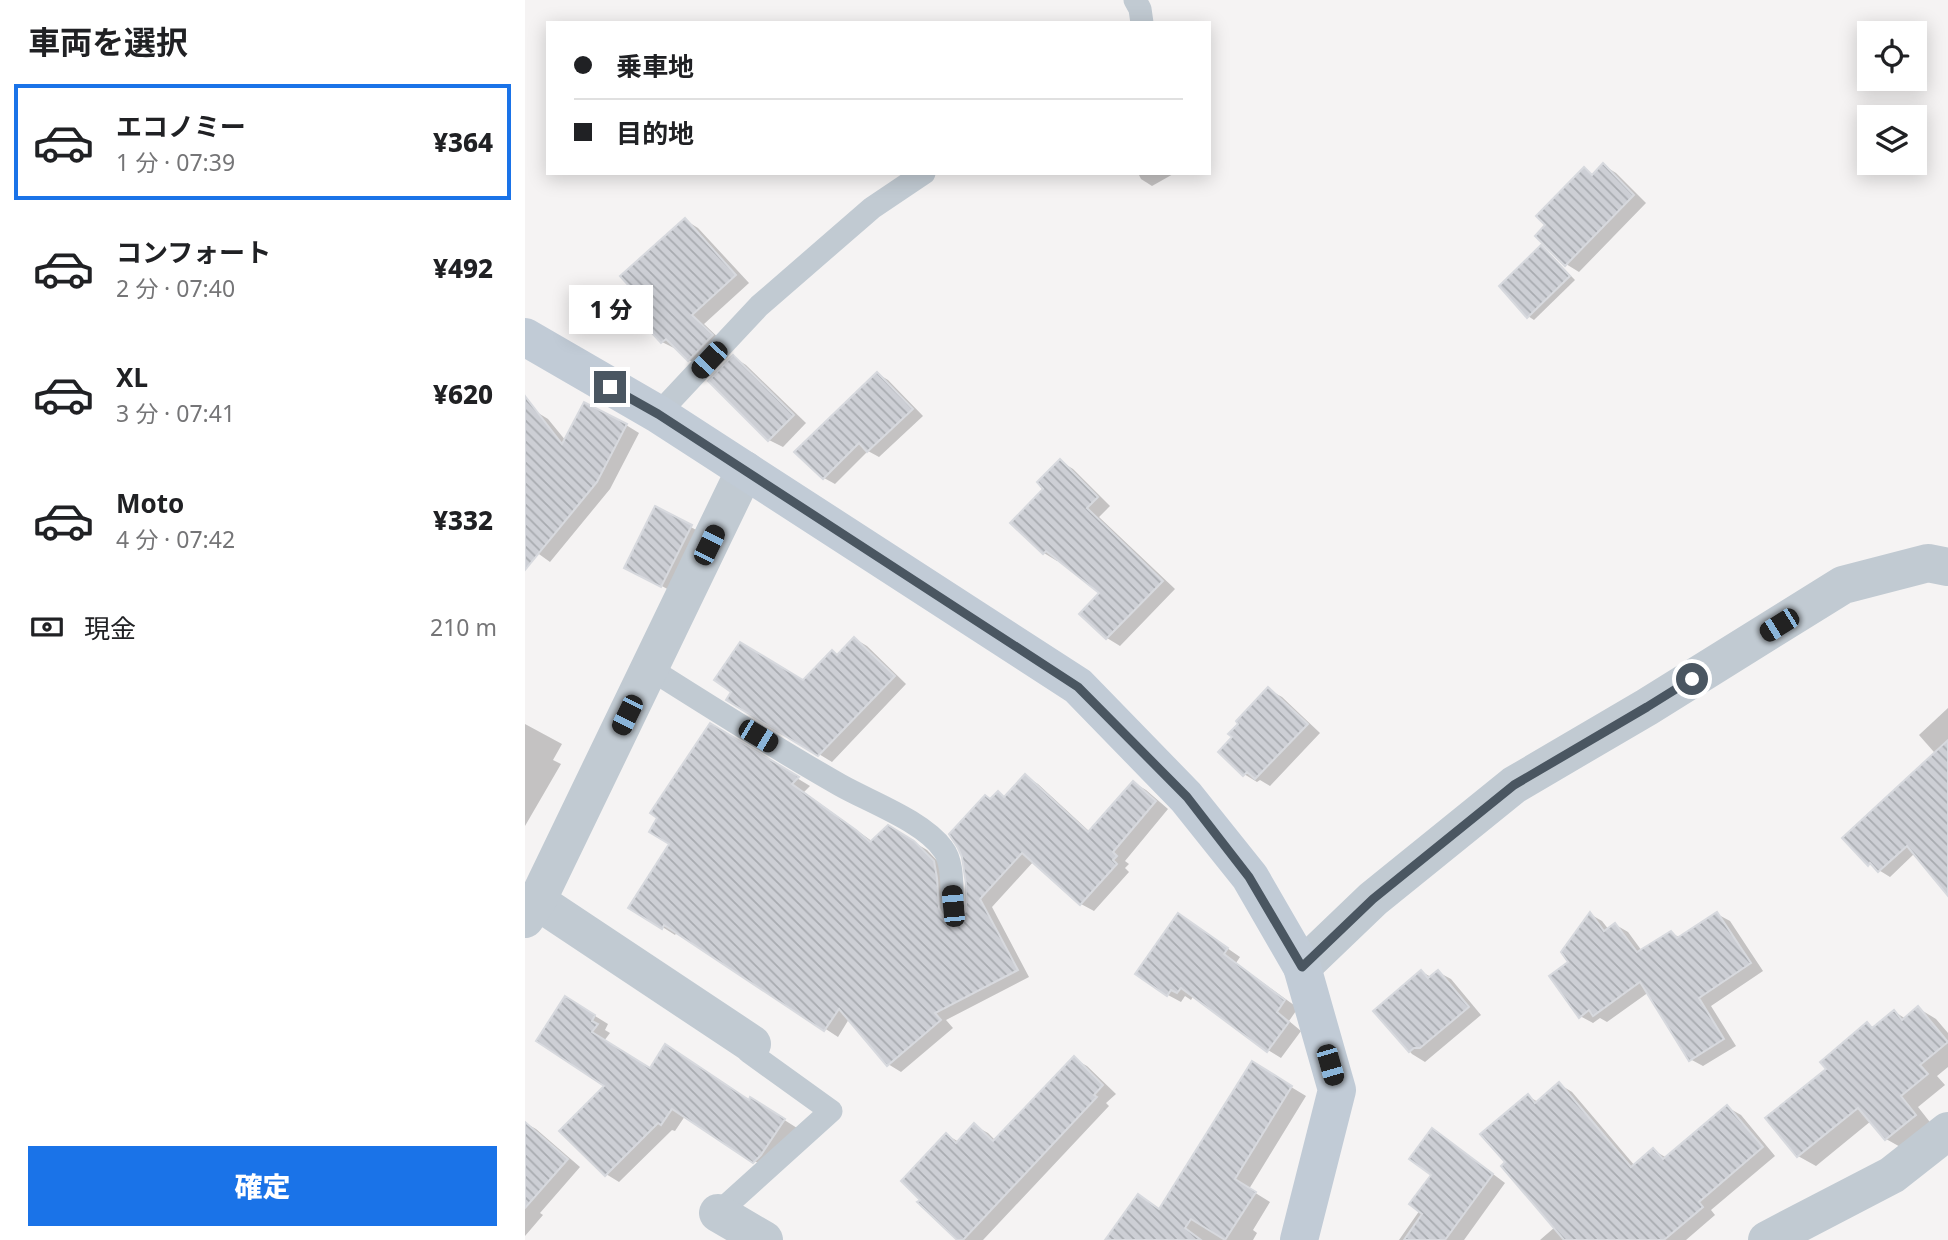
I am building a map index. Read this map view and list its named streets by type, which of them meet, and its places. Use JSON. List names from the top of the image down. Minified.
{"page":{"heading":"車両を選択","banner":["乗車地","目的地"],"list":[{"name":"エコノミー","note":"1 分 · 07:39","value":"¥364"},{"name":"コンフォート","note":"2 分 · 07:40","value":"¥492"},{"name":"XL","note":"3 分 · 07:41","value":"¥620"},{"name":"Moto","note":"4 分 · 07:42","value":"¥332"}],"bubble":"1 分","pay":["現金","210 m"],"buttons":"確定"}}
